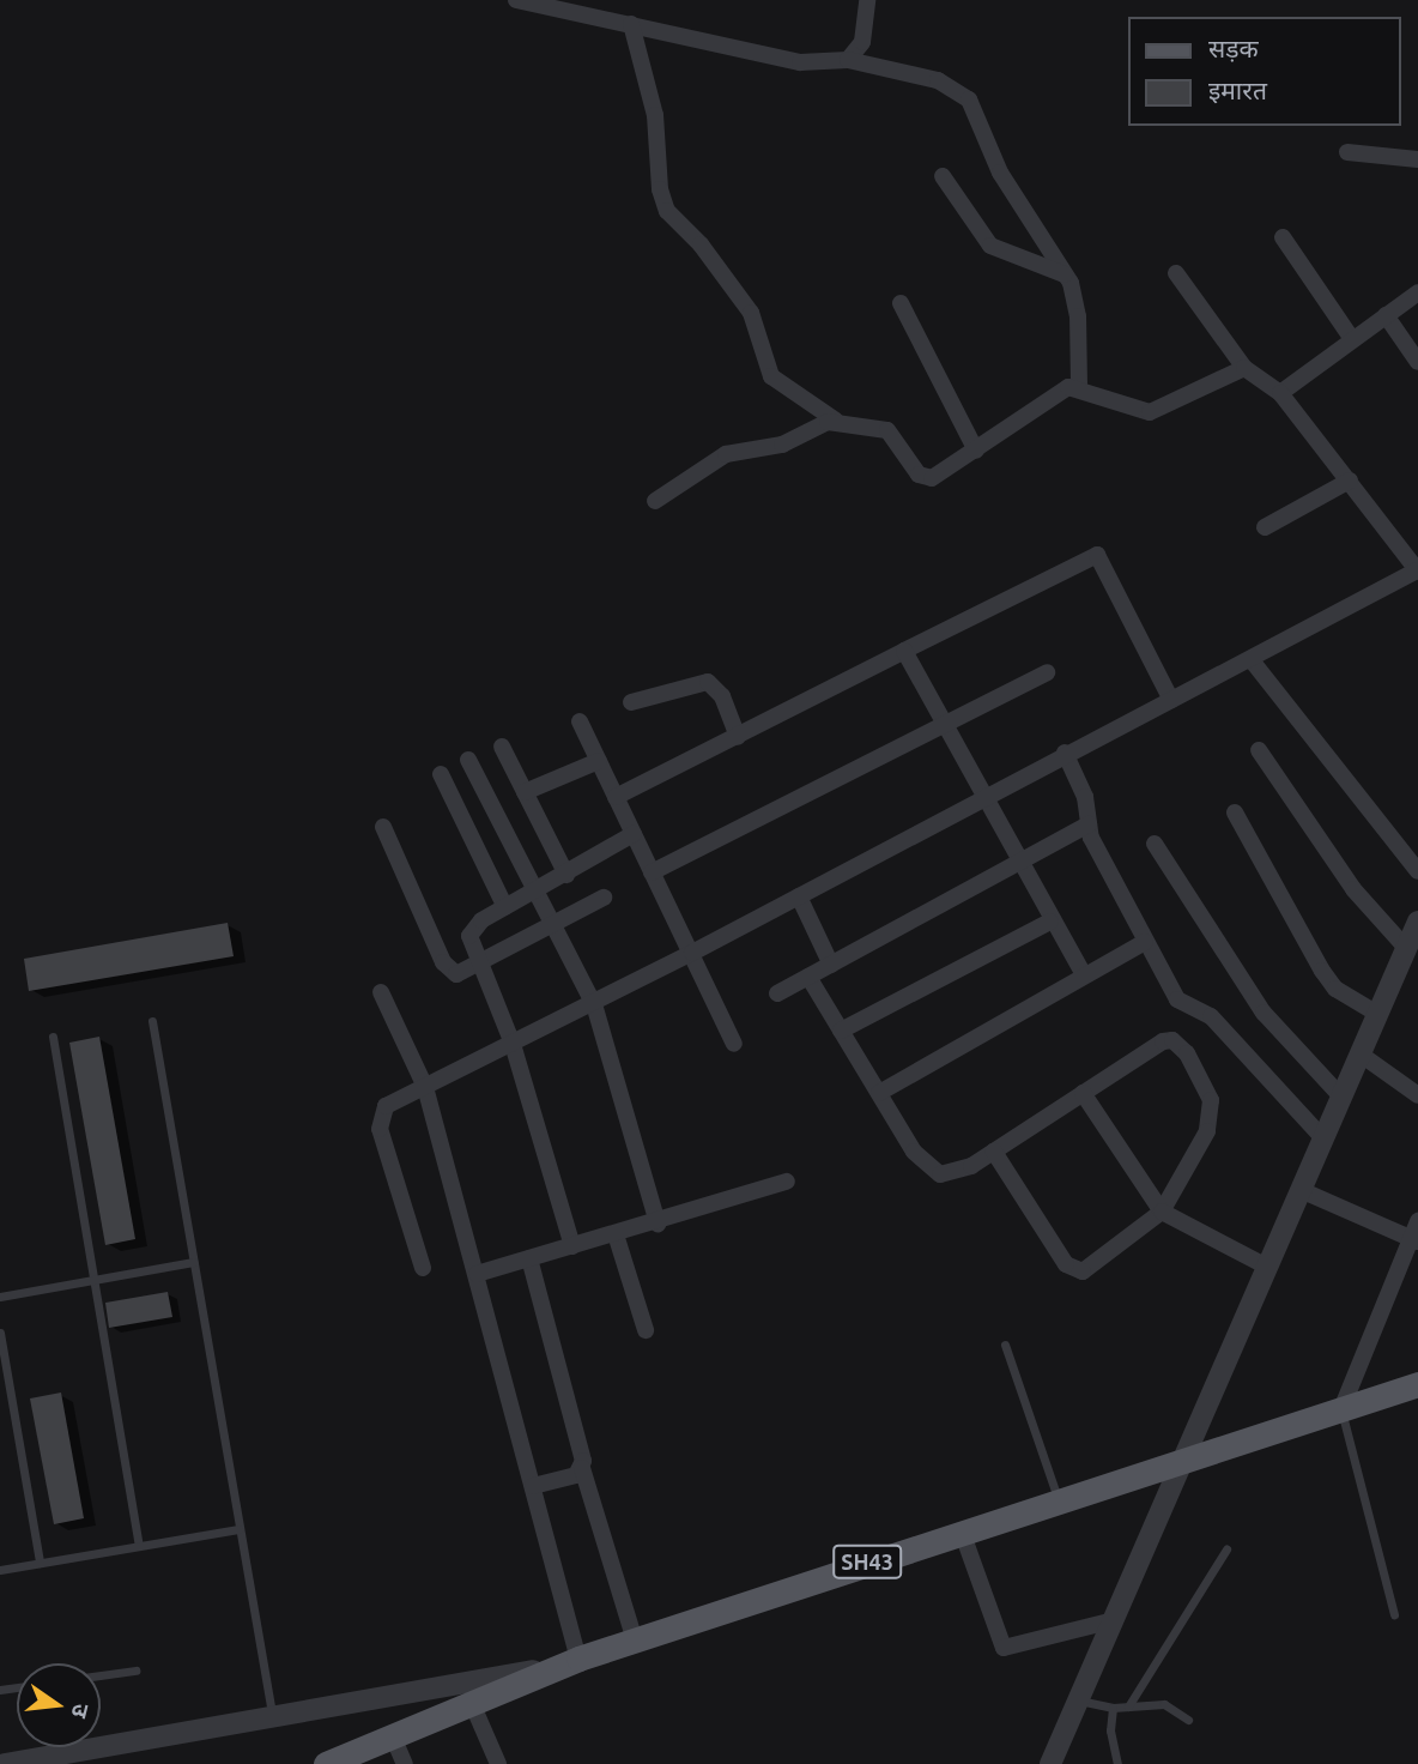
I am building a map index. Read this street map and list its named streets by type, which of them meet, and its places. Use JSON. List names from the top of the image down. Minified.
{"streets":{"main road":["SH43"]},"legend":["सड़क","इमारत"],"north":"right"}
